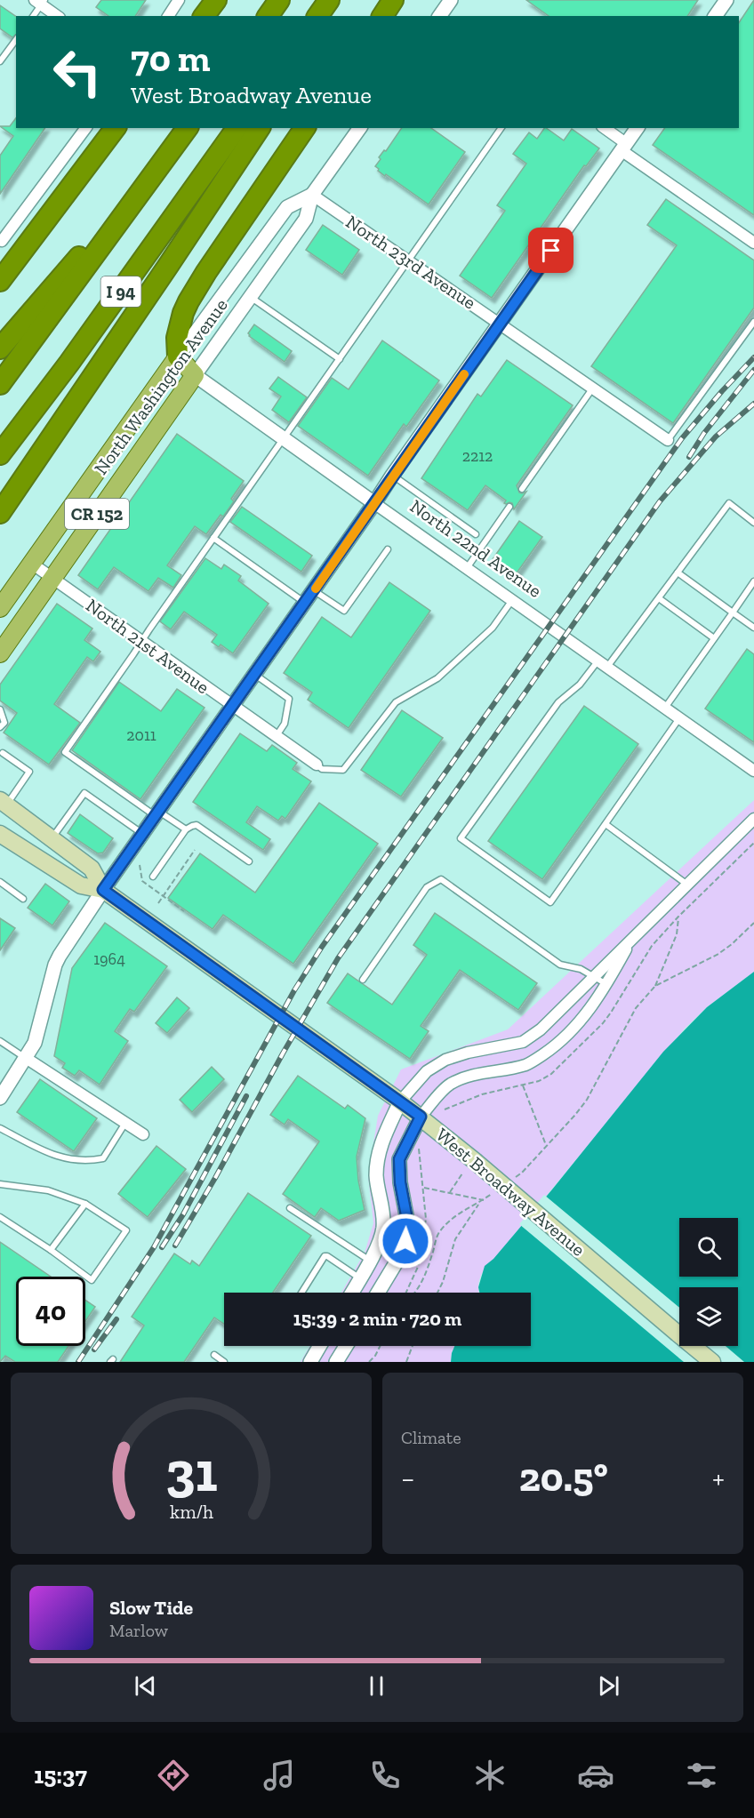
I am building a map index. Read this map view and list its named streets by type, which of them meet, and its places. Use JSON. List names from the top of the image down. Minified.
{"streets":{"highway":["I 94"],"main road":["North Washington Avenue","CR 152","North 22nd Avenue","West Broadway Avenue"],"street":["North 23rd Avenue","North 21st Avenue"]},"crossings":[["North 23rd Avenue","North Washington Avenue"],["North Washington Avenue","North 22nd Avenue"],["North Washington Avenue","North 21st Avenue"]],"house_numbers":["2212","2011","1964"],"page":{"turn":["70 m","West Broadway Avenue"],"limit":"40","trip":"15:39 · 2 min · 720 m","tile":"Climate","heat":["−","20.5°","+"],"song":["Slow Tide","Marlow"],"tabs":"15:37","gauge":["31","km/h"]}}
